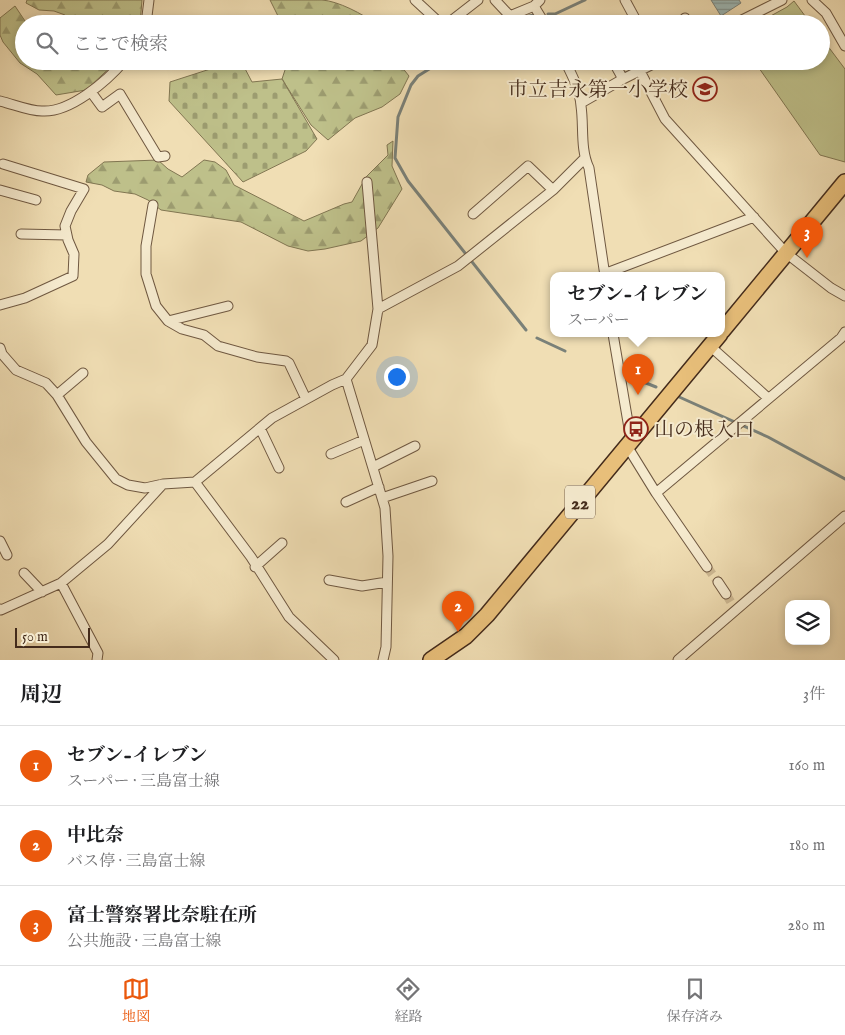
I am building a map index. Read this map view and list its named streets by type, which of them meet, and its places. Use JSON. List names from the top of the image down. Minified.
{"streets":{"main road":["22"]},"places":{"school or university":["市立吉永第一小学校"],"bus stop":["山の根入口"]},"scale_bar":"50 m","page":{"search":"ここで検索","pins":["3","1","2"],"popup":["セブン-イレブン","スーパー"],"scale":"50 m","heading":["周辺","3件"],"list":[{"mark":"1","name":"セブン-イレブン","note":"スーパー · 三島富士線","value":"160 m"},{"mark":"2","name":"中比奈","note":"バス停 · 三島富士線","value":"180 m"},{"mark":"3","name":"富士警察署比奈駐在所","note":"公共施設 · 三島富士線","value":"280 m"}],"nav":["地図","経路","保存済み"]}}
